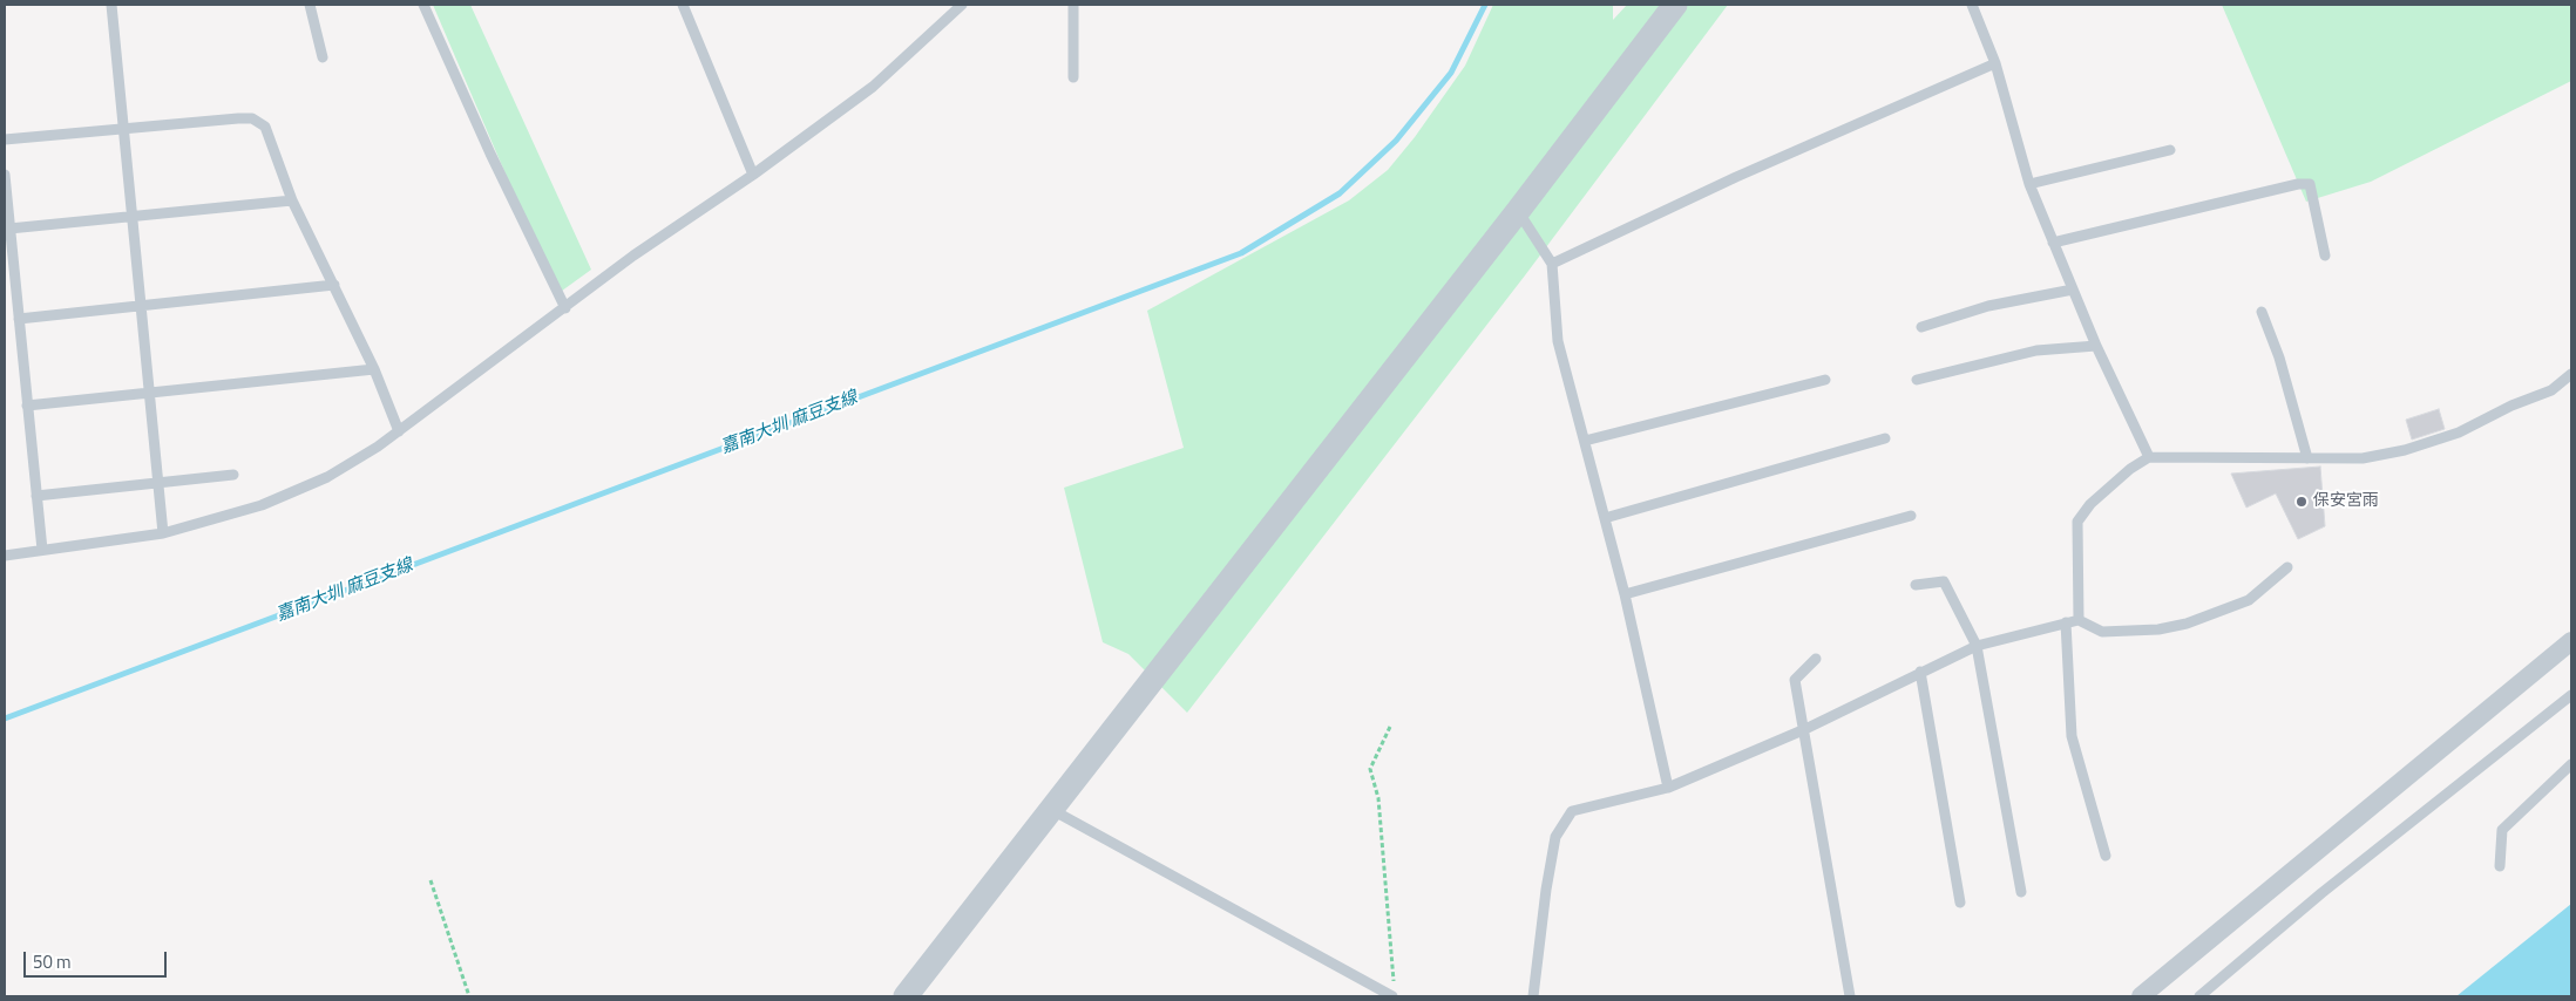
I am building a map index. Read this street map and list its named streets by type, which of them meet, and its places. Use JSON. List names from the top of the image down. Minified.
{"water":["嘉南大圳 麻豆支線"],"places":["保安宮雨"],"scale_bar":"50 m"}
